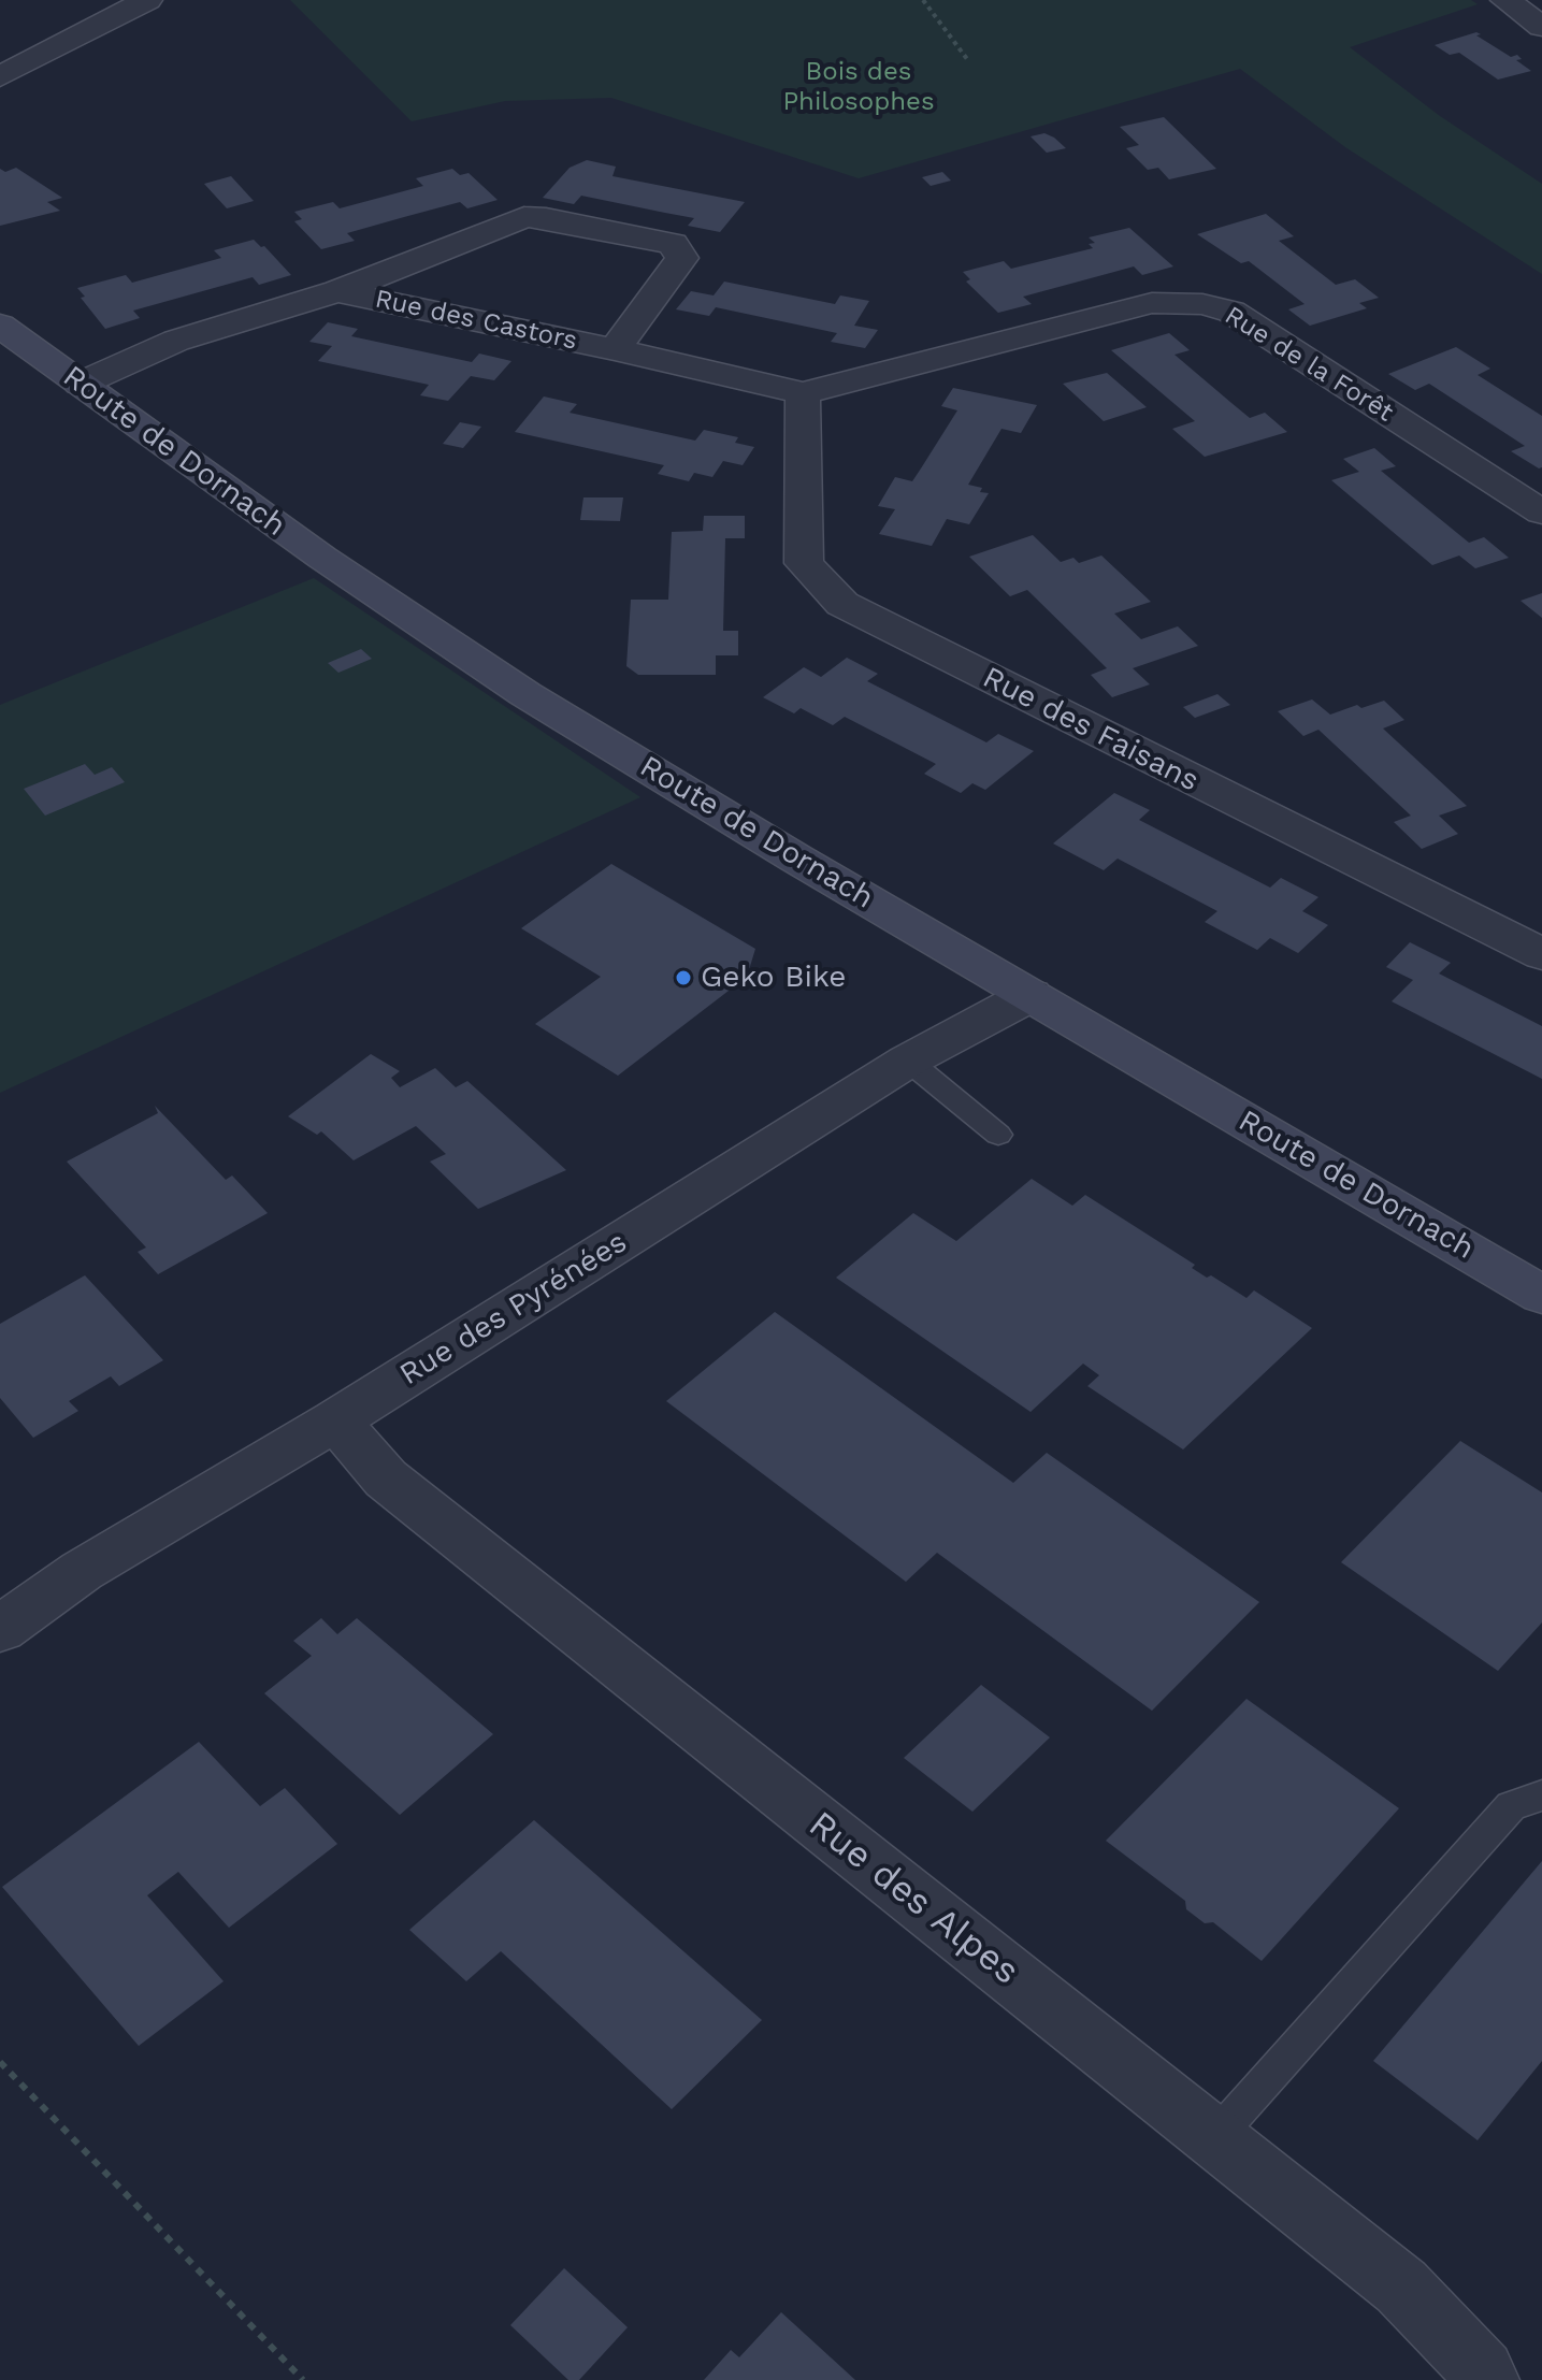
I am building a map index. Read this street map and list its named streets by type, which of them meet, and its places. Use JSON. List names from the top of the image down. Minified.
{"streets":{"main road":["Route de Dornach"],"street":["Rue des Castors","Rue de la Forêt","Rue des Faisans","Rue des Pyrénées","Rue des Alpes"]},"crossings":[["Rue des Castors","Rue de la Forêt"],["Rue des Castors","Route de Dornach"],["Rue des Castors","Rue des Faisans"],["Rue de la Forêt","Rue des Faisans"],["Route de Dornach","Rue des Pyrénées"],["Rue des Pyrénées","Rue des Alpes"]],"parks":["Bois des Philosophes"],"places":["Geko Bike"]}
